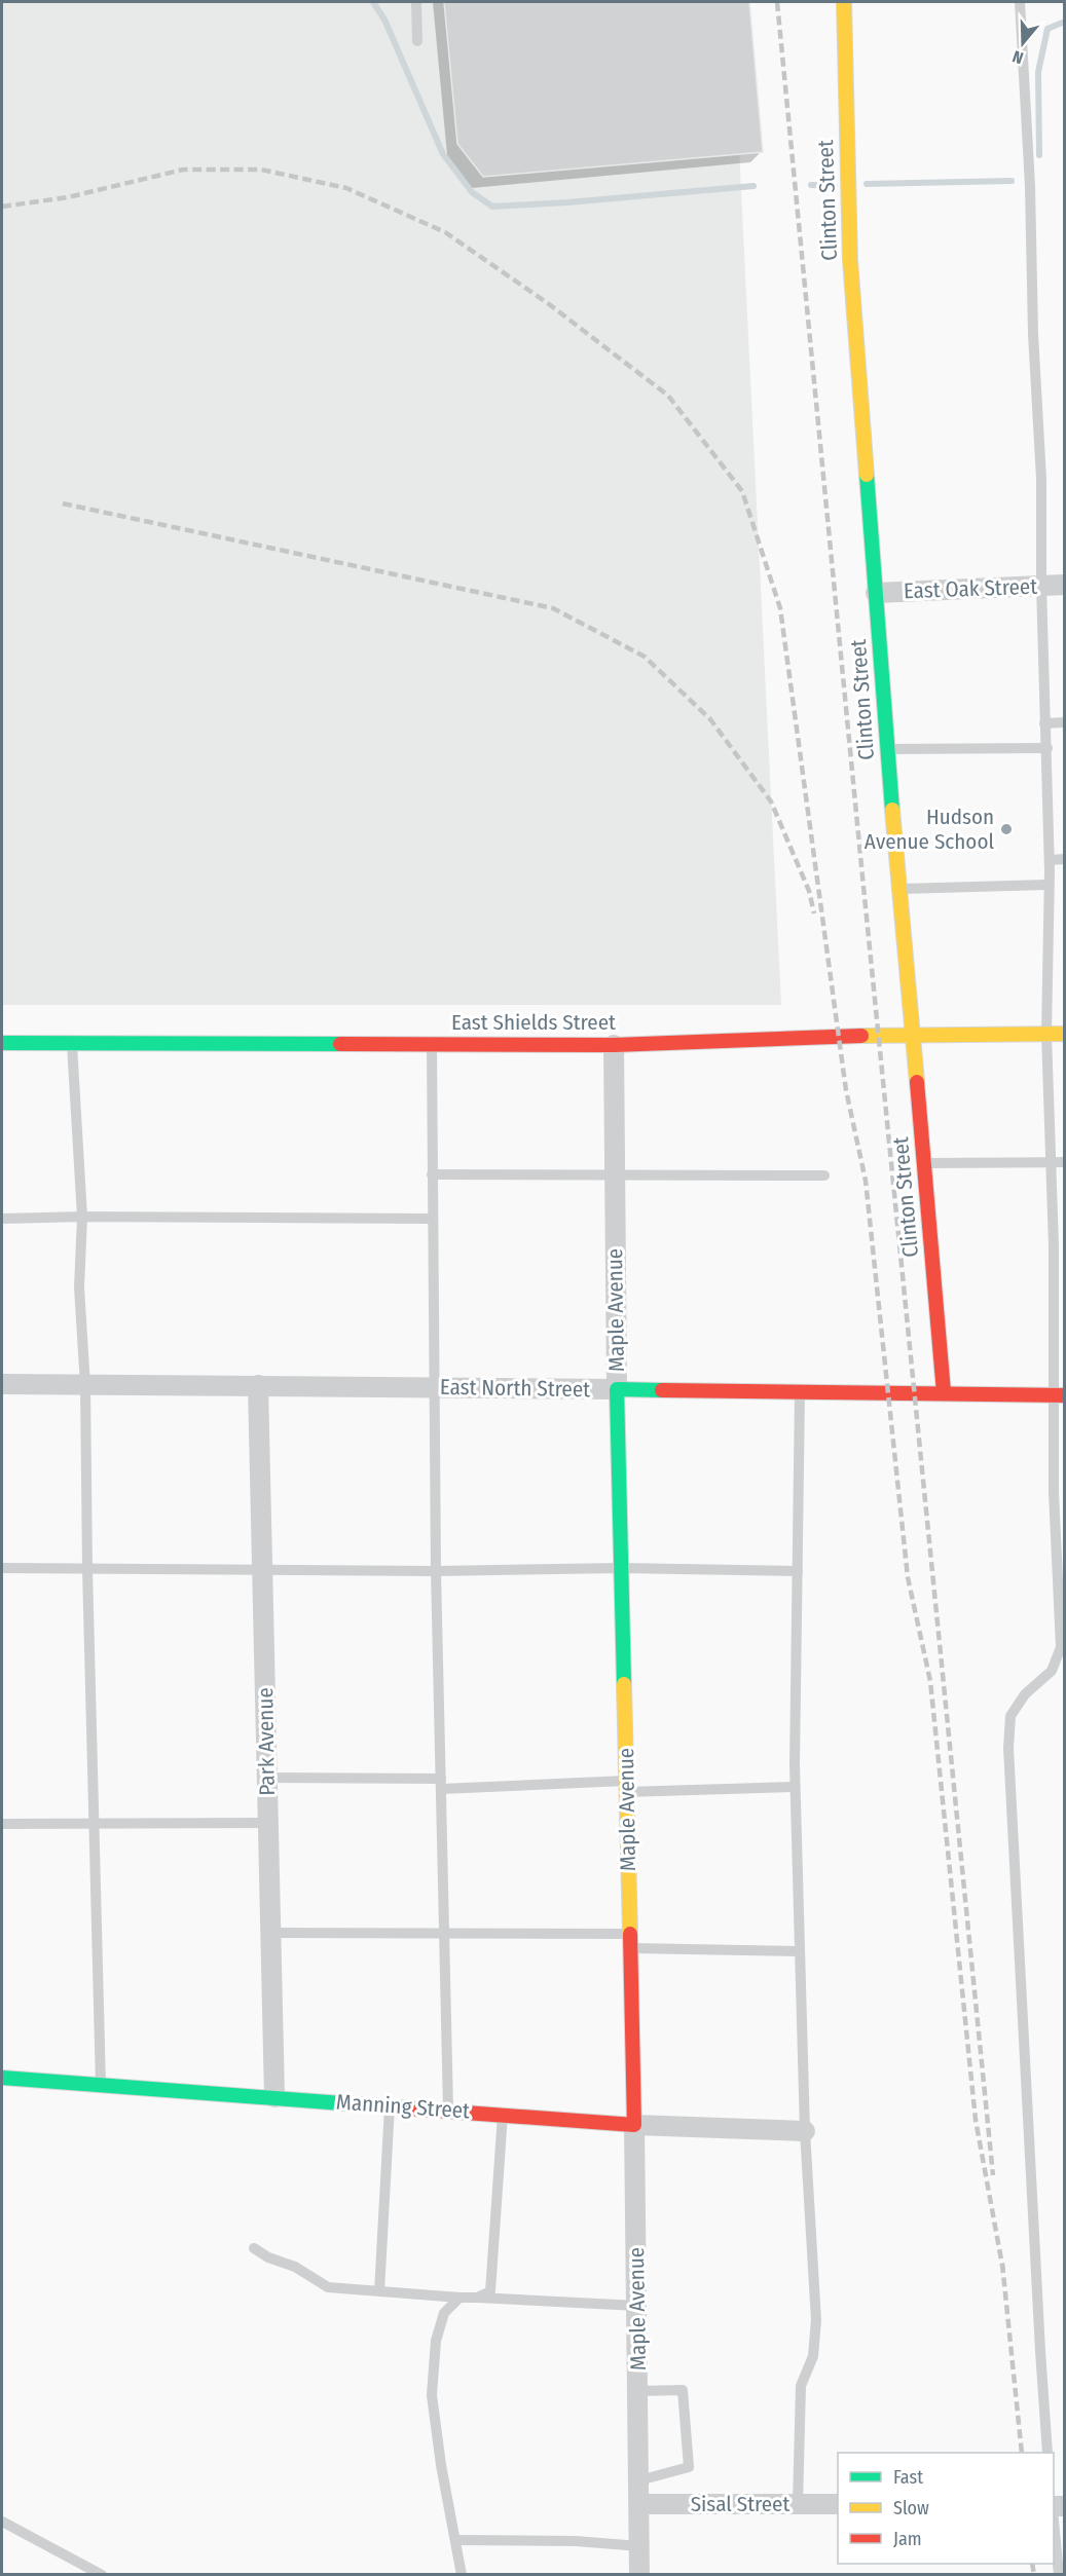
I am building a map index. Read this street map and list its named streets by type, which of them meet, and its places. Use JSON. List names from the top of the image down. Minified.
{"streets":{"street":["Clinton Street","East Oak Street","East Shields Street","Maple Avenue","East North Street","Park Avenue","Manning Street","Sisal Street"]},"crossings":[["Clinton Street","East Oak Street"],["Clinton Street","East Shields Street"],["Clinton Street","East North Street"],["East Shields Street","Maple Avenue"],["Maple Avenue","East North Street"],["Maple Avenue","Manning Street"],["Maple Avenue","Sisal Street"],["East North Street","Park Avenue"],["Park Avenue","Manning Street"]],"places":["Hudson Avenue School"],"legend":["Fast","Slow","Jam"],"north":"bottom"}
